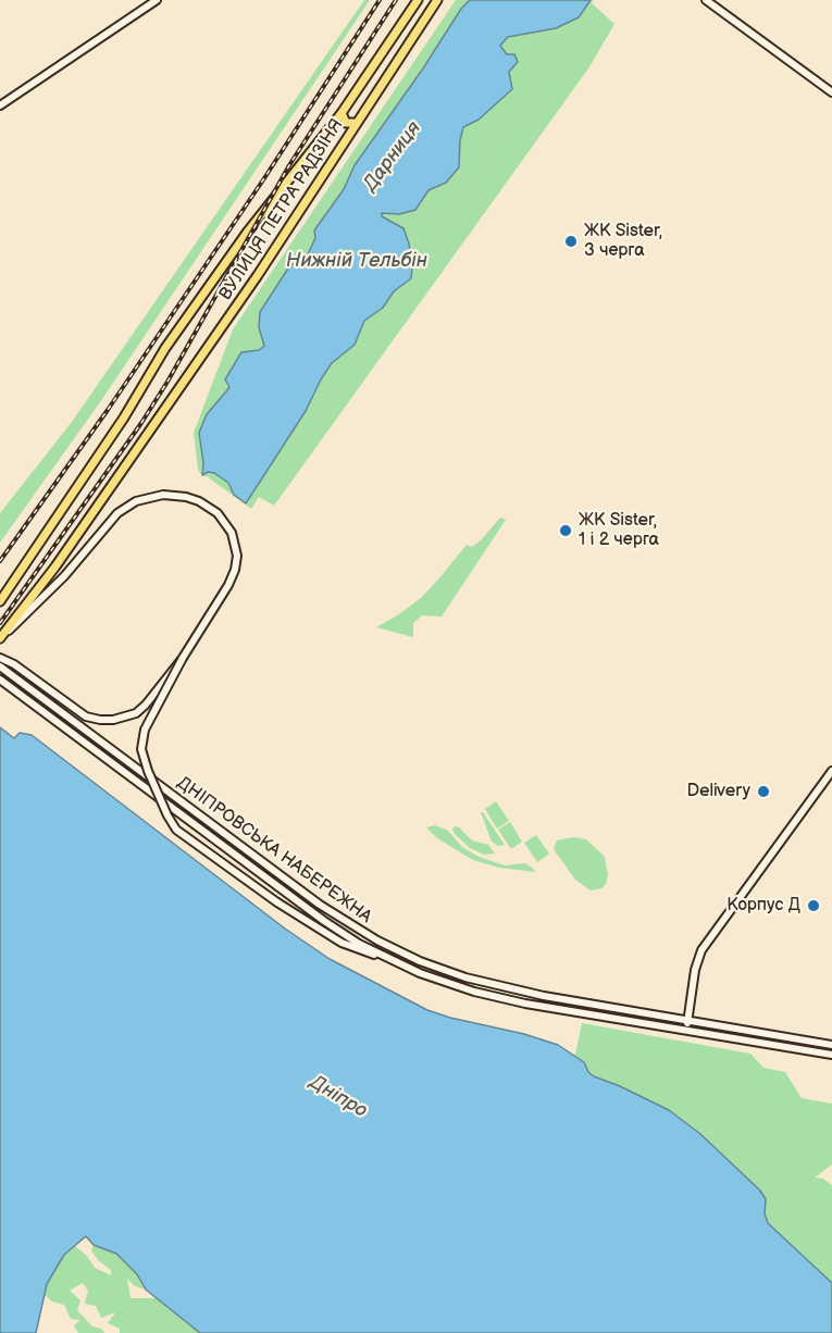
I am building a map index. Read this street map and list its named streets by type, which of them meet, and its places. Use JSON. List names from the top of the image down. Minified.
{"streets":{"main road":["ВУЛИЦЯ ПЕТРА РАДЗІНЯ","ДНІПРОВСЬКА НАБЕРЕЖНА"]},"water":["Дарниця","Нижній Тельбін","Дніпро"],"places":["ЖК Sister, 3 черга","ЖК Sister, 1 і 2 черга","Delivery","Корпус Д"]}
